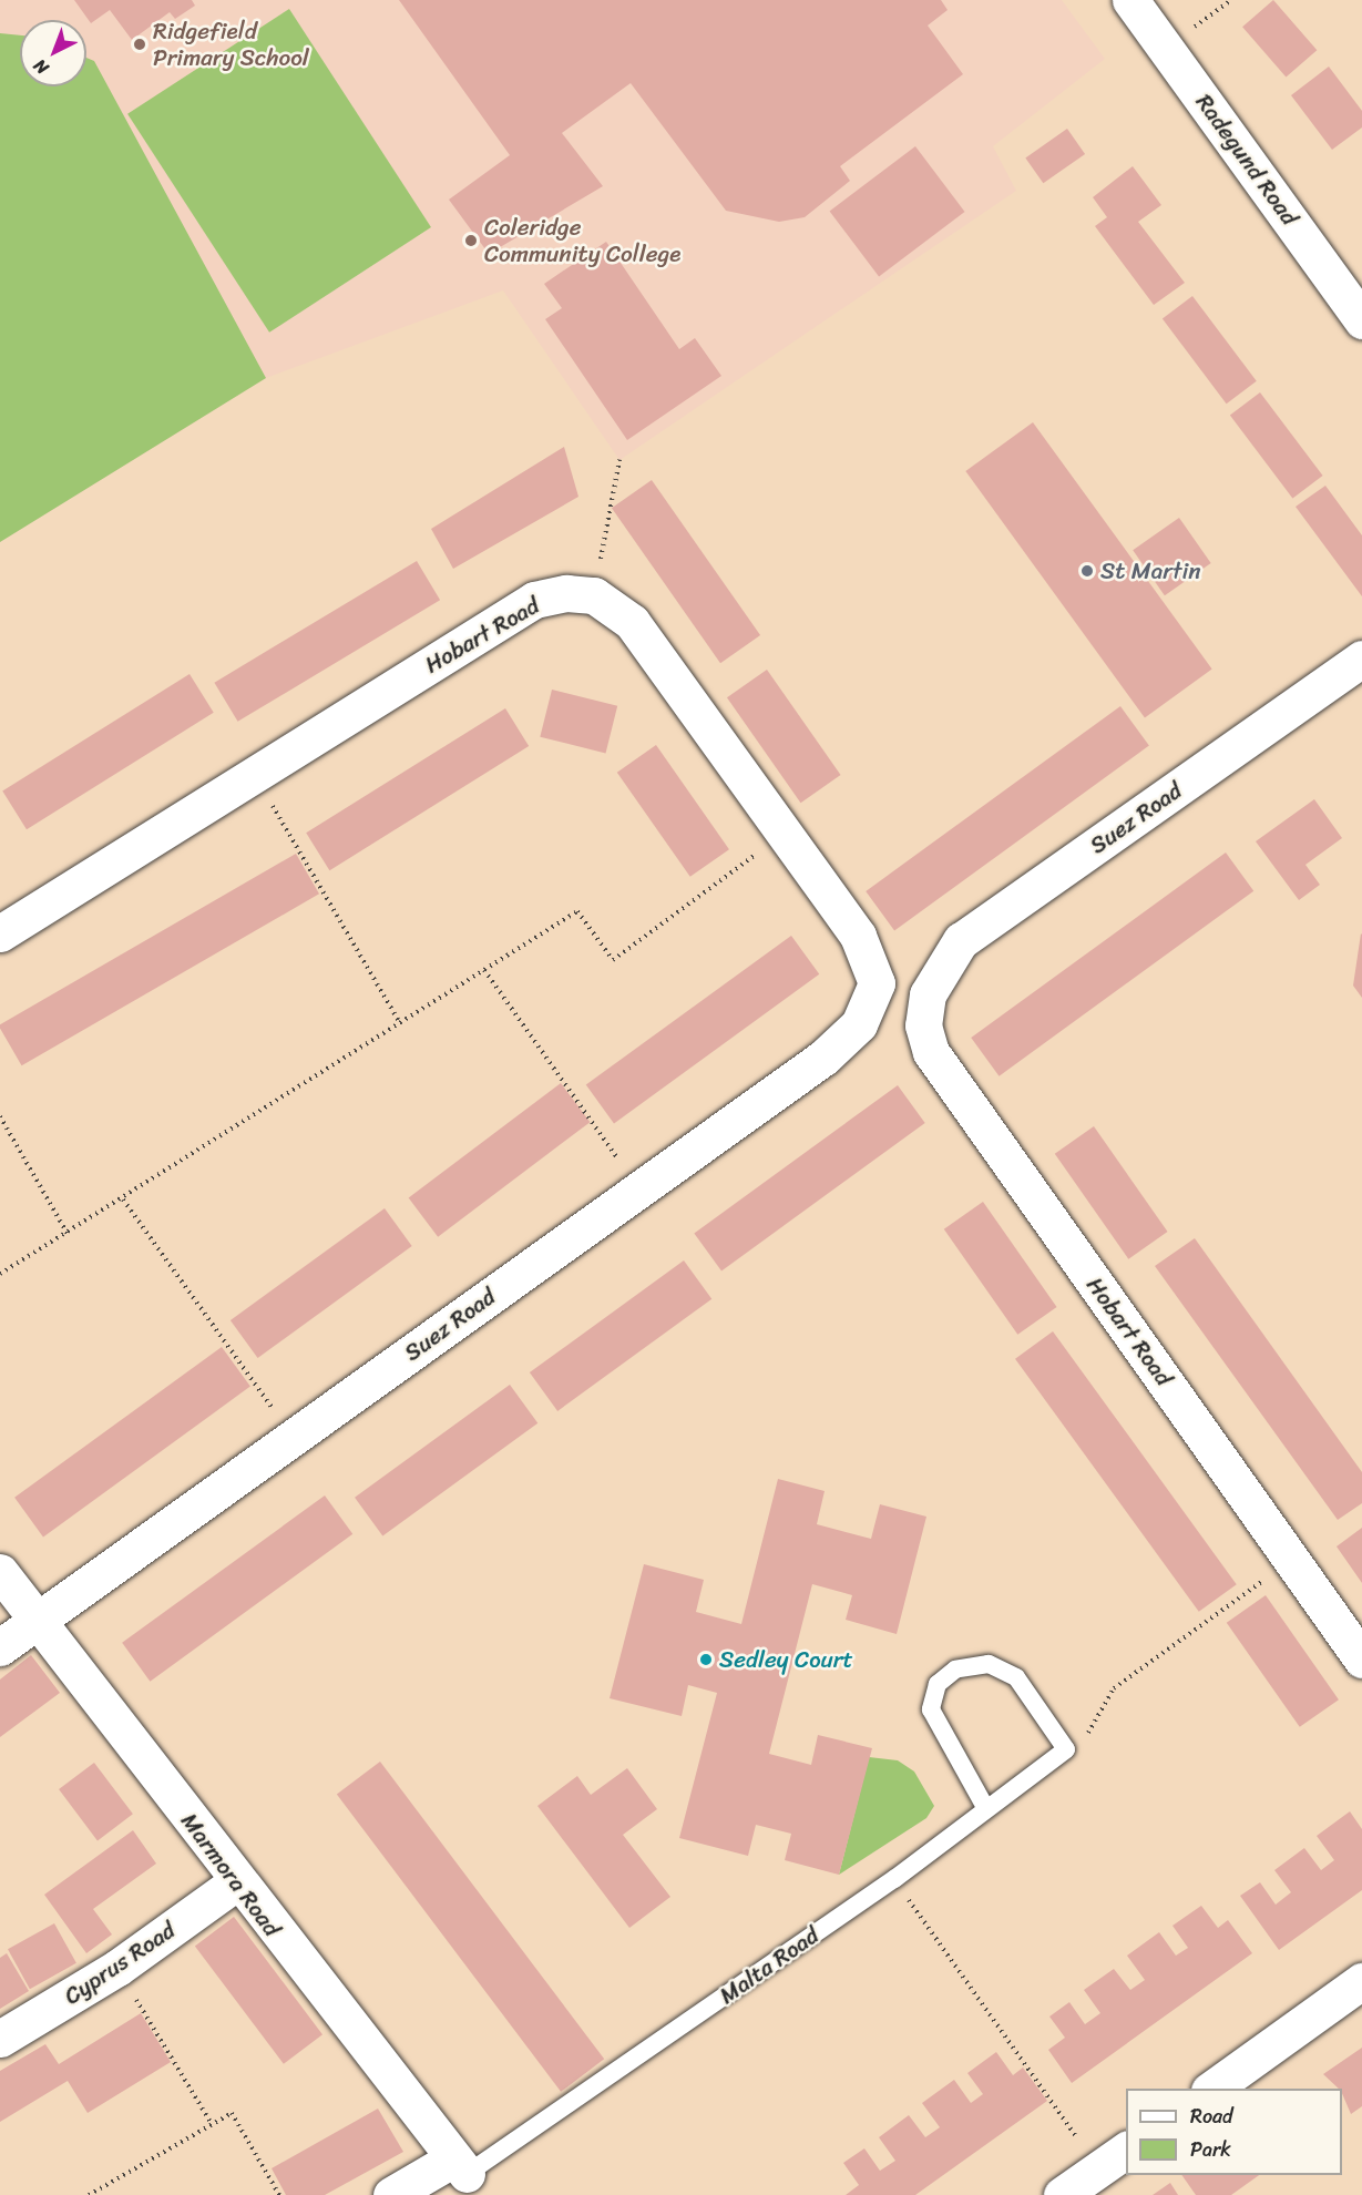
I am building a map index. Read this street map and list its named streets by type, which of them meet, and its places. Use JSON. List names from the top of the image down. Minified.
{"streets":{"street":["Radegund Road","Hobart Road","Suez Road","Marmora Road","Cyprus Road","Malta Road"]},"crossings":[["Hobart Road","Suez Road"],["Suez Road","Marmora Road"],["Marmora Road","Cyprus Road"],["Marmora Road","Malta Road"]],"places":["Ridgefield Primary School","Coleridge Community College","St Martin","Sedley Court"],"legend":["Road","Park"],"north":"bottom left"}
